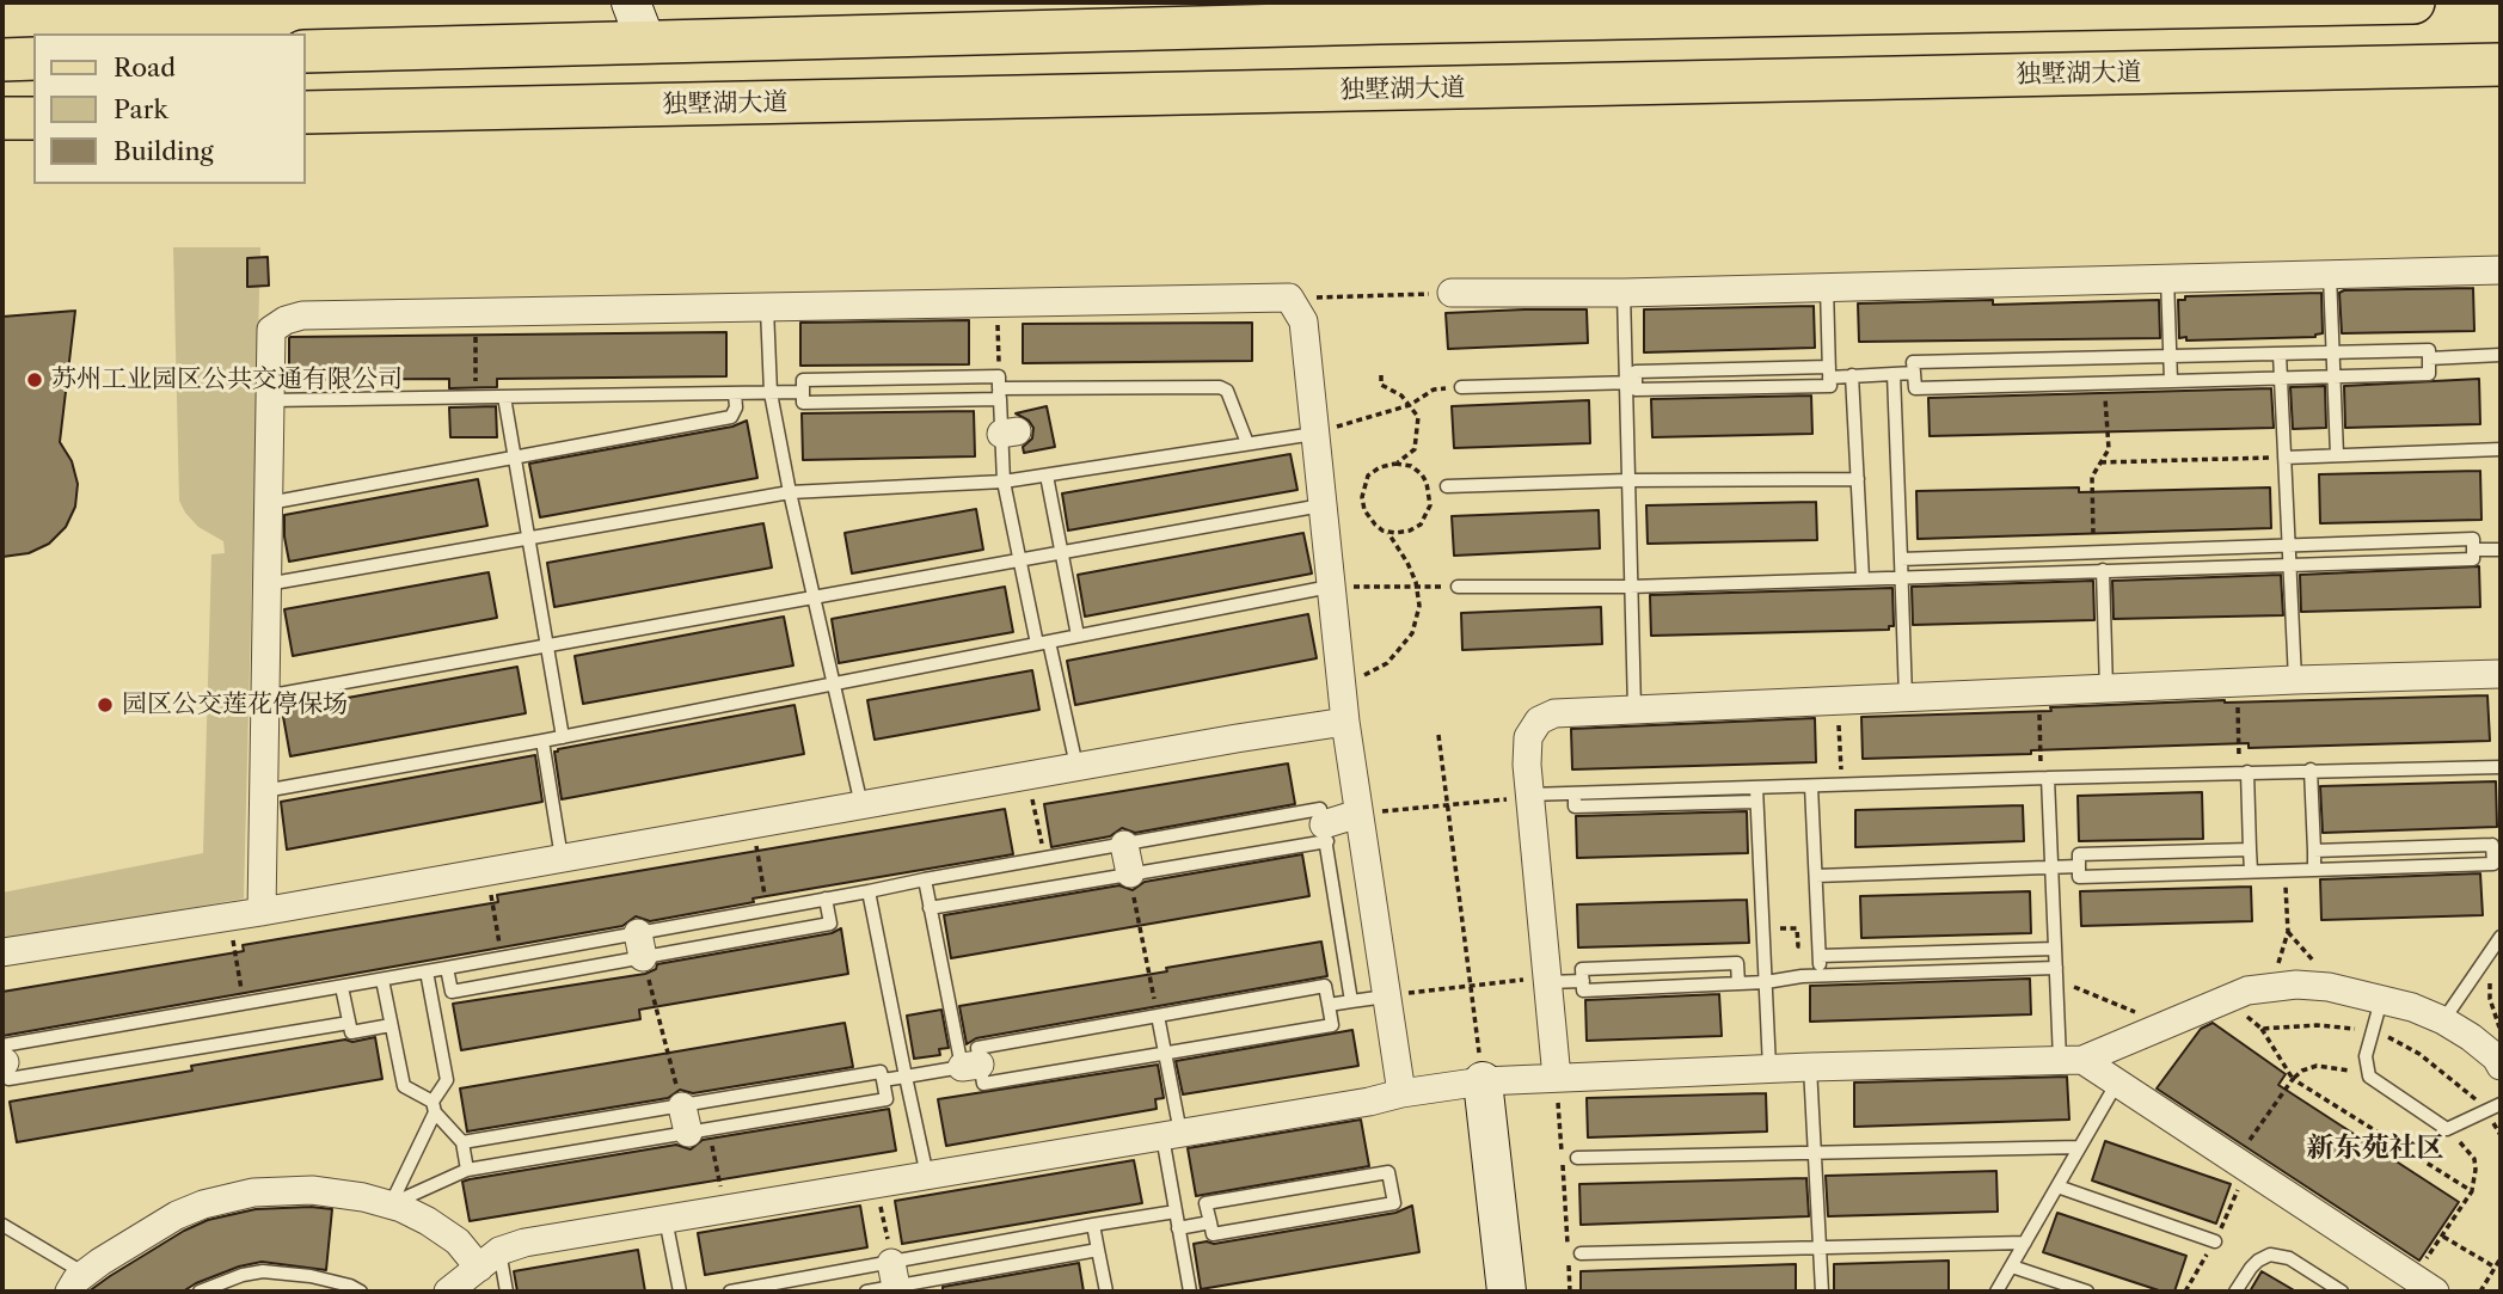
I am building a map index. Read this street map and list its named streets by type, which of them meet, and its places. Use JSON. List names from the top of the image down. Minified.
{"streets":{"main road":["独墅湖大道"]},"districts":["新东苑社区"],"places":["苏州工业园区公共交通有限公司","园区公交莲花停保场"],"legend":["Road","Park","Building"]}
